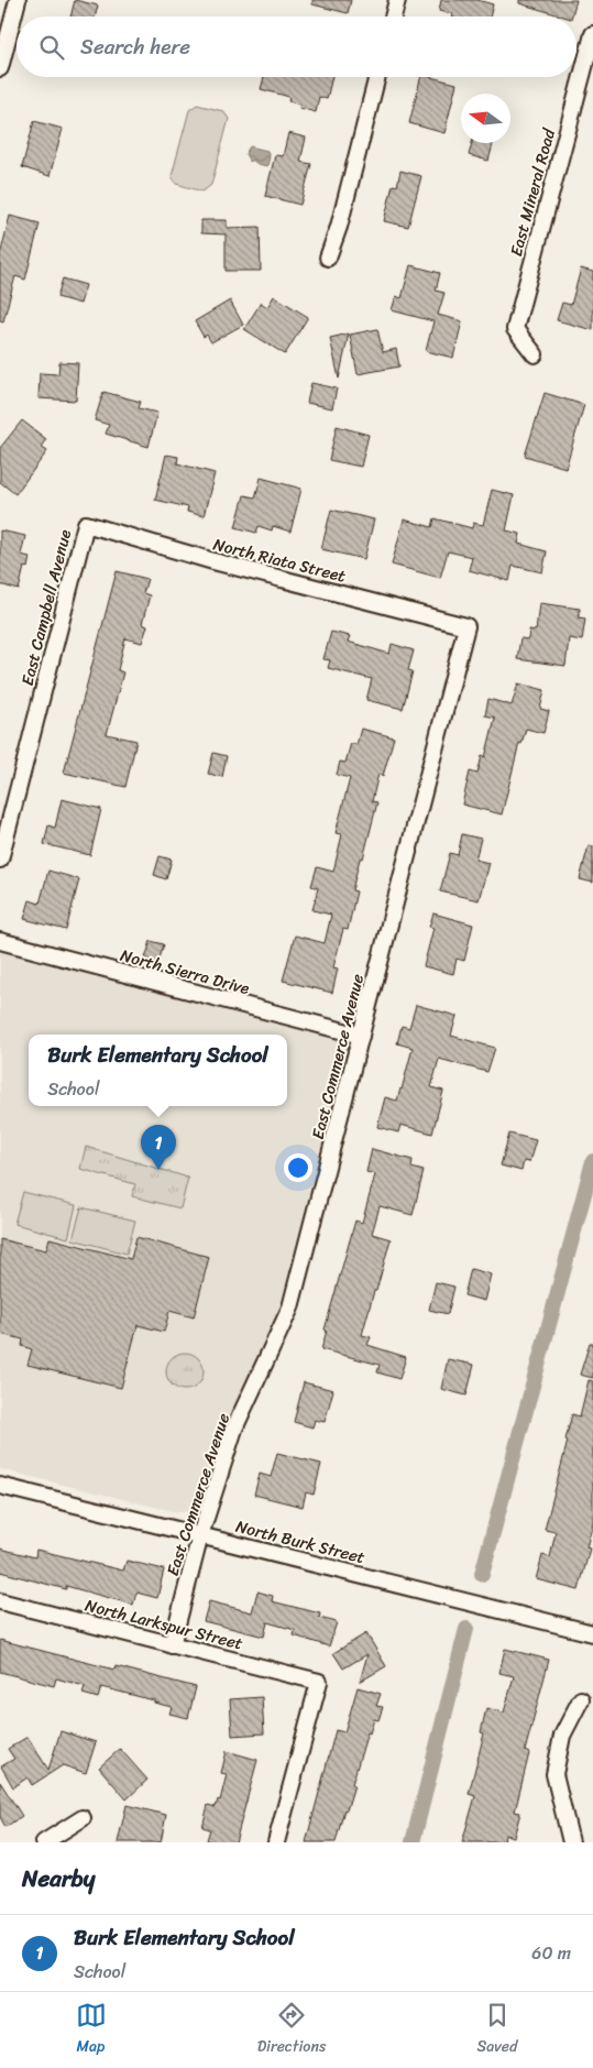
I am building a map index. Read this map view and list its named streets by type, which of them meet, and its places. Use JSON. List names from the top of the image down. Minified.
{"streets":{"street":["East Mineral Road","North Riata Street","East Campbell Avenue","North Sierra Drive","East Commerce Avenue","North Burk Street","North Larkspur Street"]},"crossings":[["North Riata Street","East Campbell Avenue"],["North Riata Street","East Commerce Avenue"],["North Sierra Drive","East Commerce Avenue"],["East Commerce Avenue","North Burk Street"],["East Commerce Avenue","North Larkspur Street"]],"north":"left","page":{"search":"Search here","popup":["Burk Elementary School","School"],"pins":"1","heading":"Nearby","list":[{"mark":"1","name":"Burk Elementary School","note":"School","value":"60 m"}],"nav":["Map","Directions","Saved"]}}
